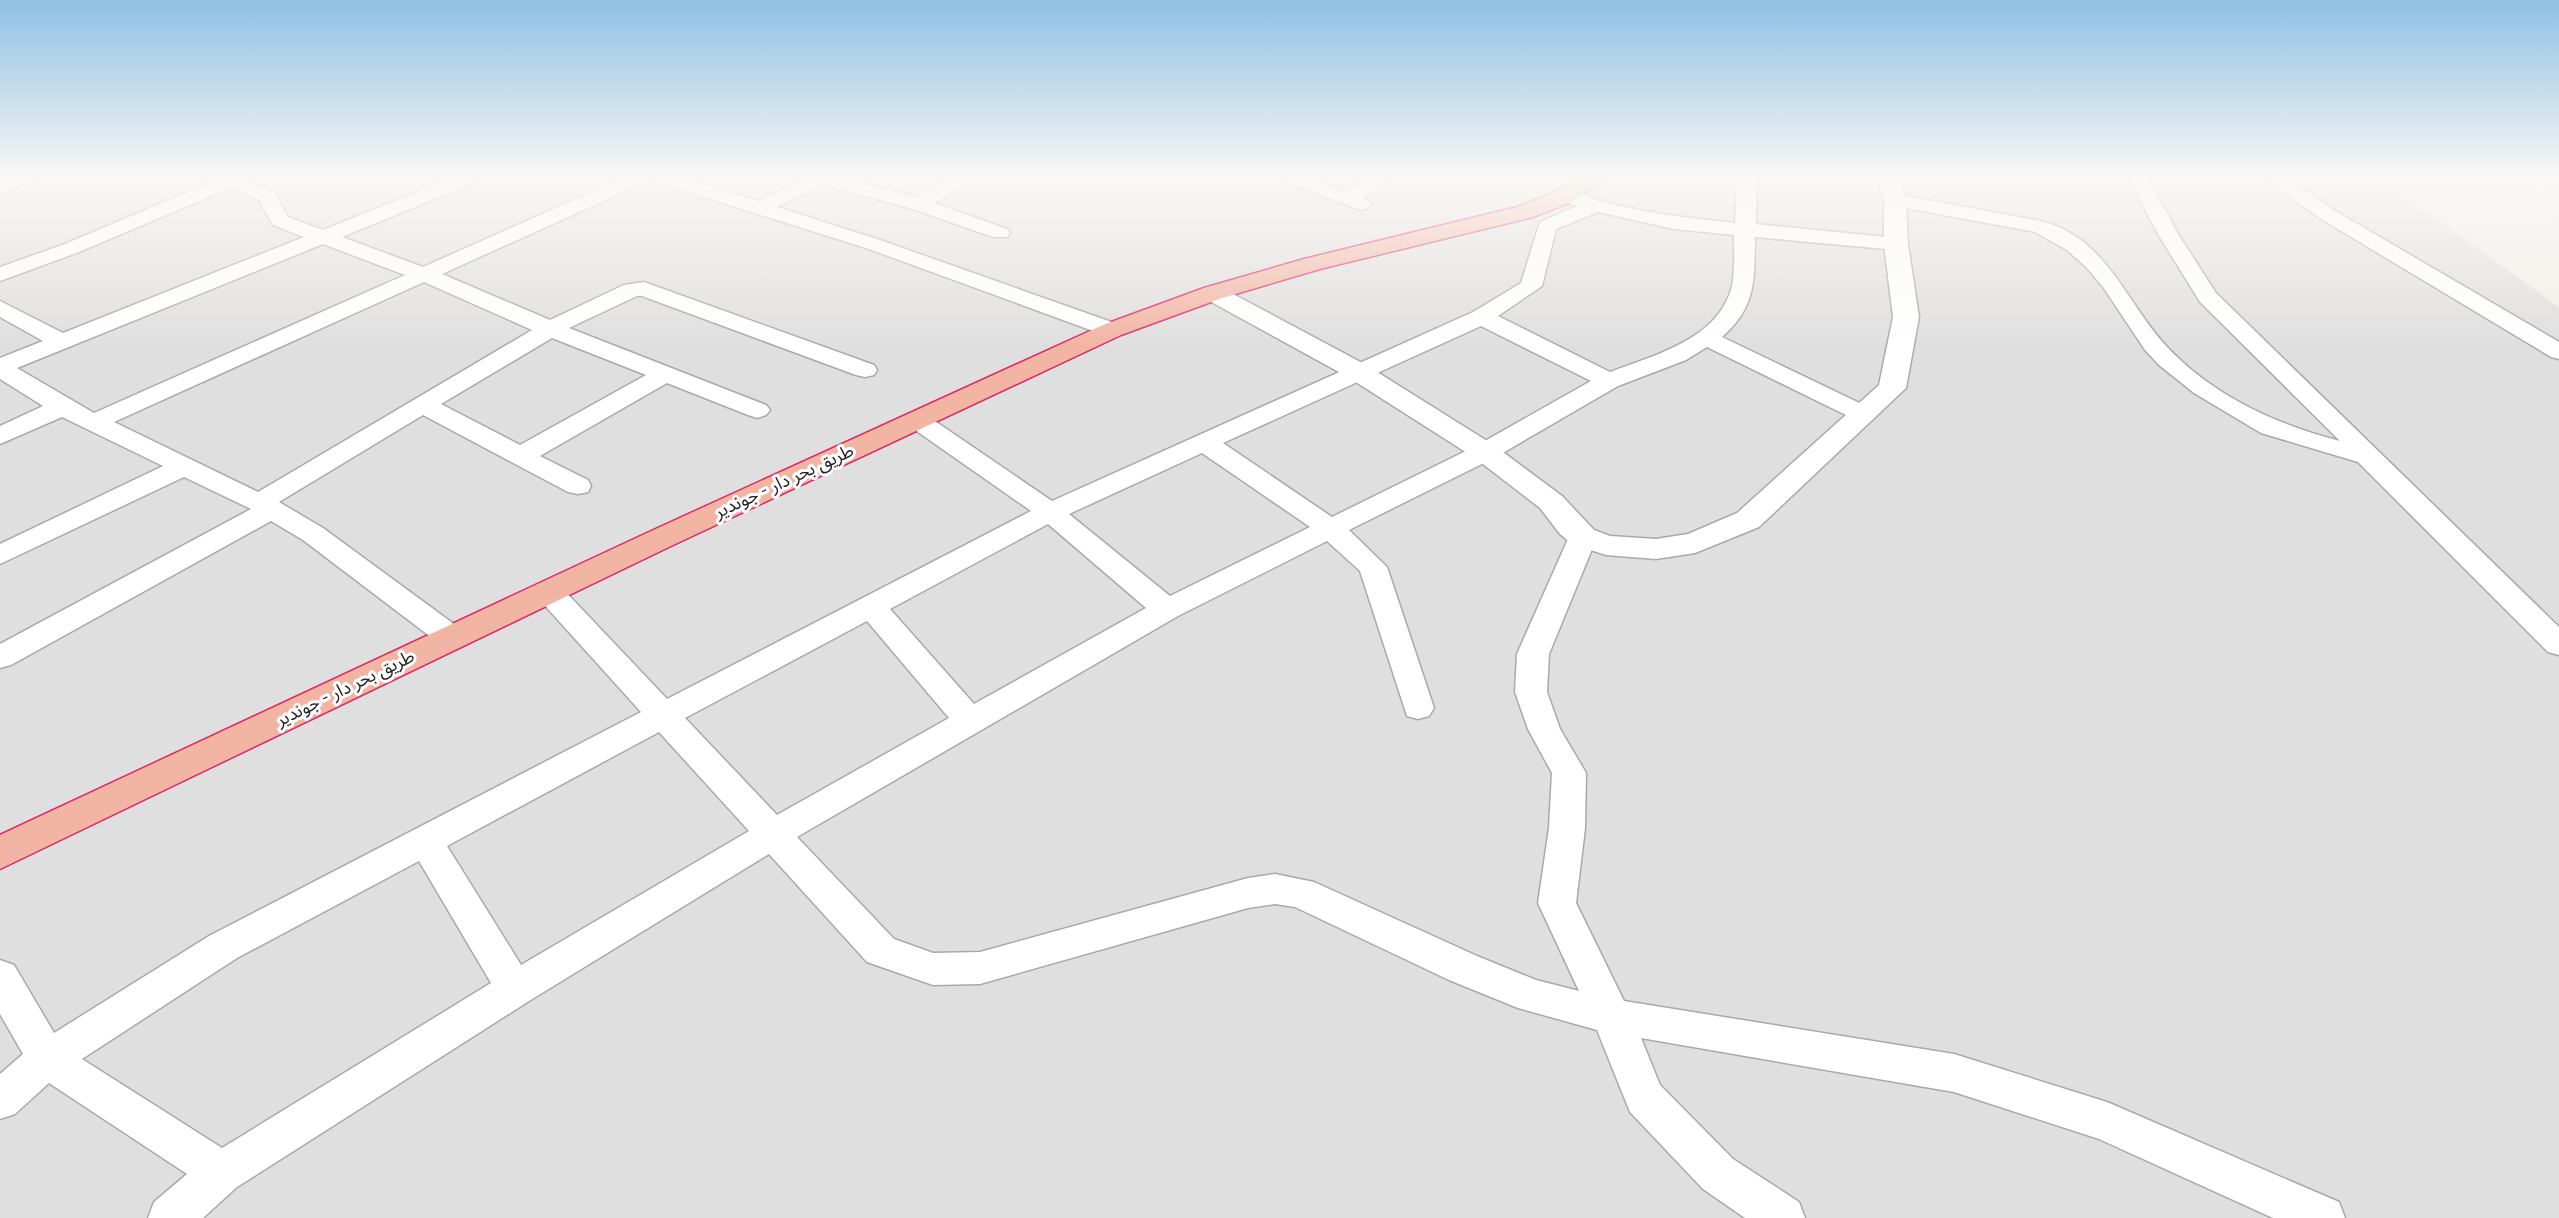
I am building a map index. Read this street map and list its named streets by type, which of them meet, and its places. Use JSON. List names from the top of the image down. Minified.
{"streets":{"highway":["طريق بحر دار - جوندير"]}}
